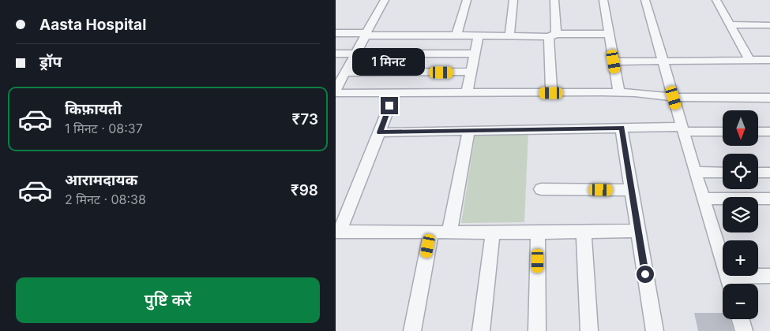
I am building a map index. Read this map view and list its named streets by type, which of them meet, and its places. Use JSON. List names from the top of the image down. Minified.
{"north":"bottom","page":{"banner":["Aasta Hospital","ड्रॉप"],"bubble":"1 मिनट","list":[{"name":"किफ़ायती","note":"1 मिनट · 08:37","value":"₹73"},{"name":"आरामदायक","note":"2 मिनट · 08:38","value":"₹98"}],"map_buttons":["+","−"],"buttons":"पुष्टि करें"}}
